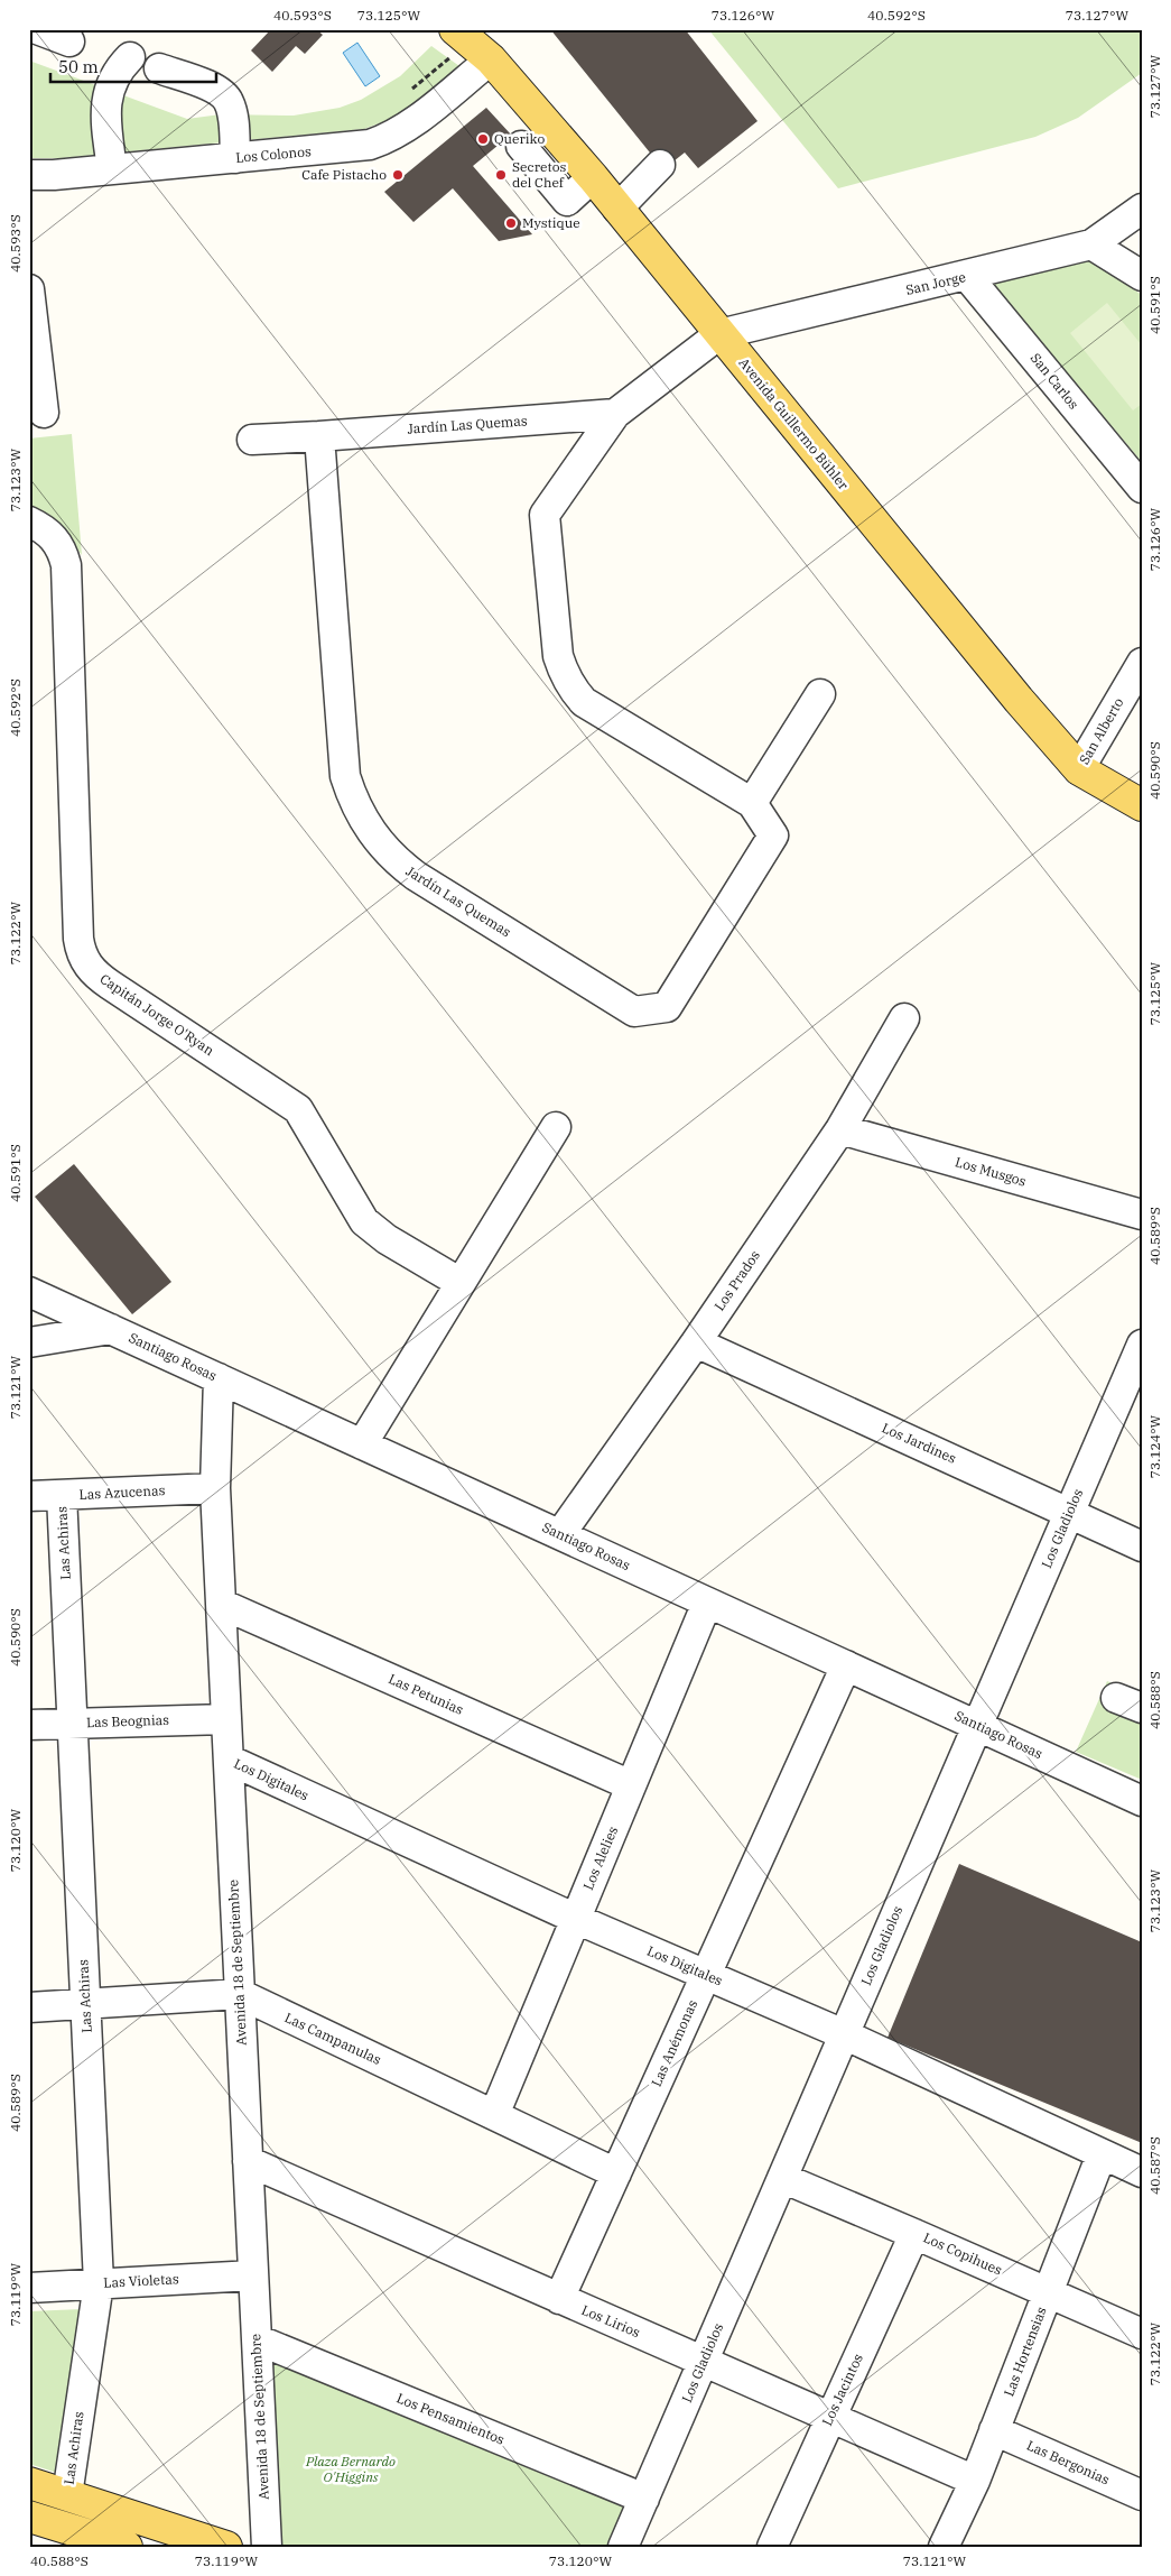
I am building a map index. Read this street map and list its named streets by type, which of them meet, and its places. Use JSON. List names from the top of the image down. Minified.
{"streets":{"main road":["Avenida Guillermo Bühler"],"street":["Los Colonos","San Jorge","San Carlos","Jardín Las Quemas","San Alberto","Capitán Jorge O'Ryan","Los Musgos","Los Prados","Santiago Rosas","Los Jardines","Las Azucenas","Los Gladiolos","Las Achiras","Las Petunias","Las Beognias","Los Digitales","Los Alelies","Avenida 18 de Septiembre","Las Campanulas","Las Anémonas","Los Copihues","Las Violetas","Los Lirios","Las Hortensias","Los Jacintos","Los Pensamientos","Las Bergonias"]},"crossings":[["Los Colonos","Avenida Guillermo Bühler"],["San Jorge","San Carlos"],["San Jorge","Avenida Guillermo Bühler"],["San Jorge","Jardín Las Quemas"],["Avenida Guillermo Bühler","Jardín Las Quemas"],["Avenida Guillermo Bühler","San Alberto"],["Los Musgos","Los Prados"],["Los Prados","Santiago Rosas"],["Los Prados","Los Jardines"],["Santiago Rosas","Los Gladiolos"],["Santiago Rosas","Los Alelies"],["Santiago Rosas","Avenida 18 de Septiembre"],["Santiago Rosas","Las Anémonas"],["Los Jardines","Los Gladiolos"],["Las Azucenas","Las Achiras"],["Las Azucenas","Avenida 18 de Septiembre"],["Los Gladiolos","Los Digitales"],["Los Gladiolos","Los Copihues"],["Los Gladiolos","Los Lirios"],["Los Gladiolos","Los Pensamientos"],["Las Achiras","Las Beognias"],["Las Achiras","Las Campanulas"],["Las Achiras","Las Violetas"],["Las Petunias","Los Alelies"],["Las Petunias","Avenida 18 de Septiembre"],["Las Beognias","Avenida 18 de Septiembre"],["Los Digitales","Los Alelies"],["Los Digitales","Avenida 18 de Septiembre"],["Los Digitales","Las Anémonas"],["Los Digitales","Las Hortensias"],["Los Alelies","Las Campanulas"],["Avenida 18 de Septiembre","Las Campanulas"],["Avenida 18 de Septiembre","Las Violetas"],["Avenida 18 de Septiembre","Los Lirios"],["Avenida 18 de Septiembre","Los Pensamientos"],["Las Campanulas","Las Anémonas"],["Las Anémonas","Los Lirios"],["Los Copihues","Las Hortensias"],["Los Copihues","Los Jacintos"],["Los Lirios","Las Hortensias"],["Los Lirios","Los Jacintos"],["Las Hortensias","Las Bergonias"]],"parks":["Plaza Bernardo O'Higgins"],"places":["Queriko","Cafe Pistacho","Secretos del Chef","Mystique"],"scale_bar":"50 m","coordinates":["40.593°S","73.125°W","73.126°W","40.592°S","73.127°W","40.591°S","73.123°W","40.590°S","73.122°W","40.589°S","73.121°W","73.124°W","40.588°S","73.120°W","40.587°S","73.119°W"]}
